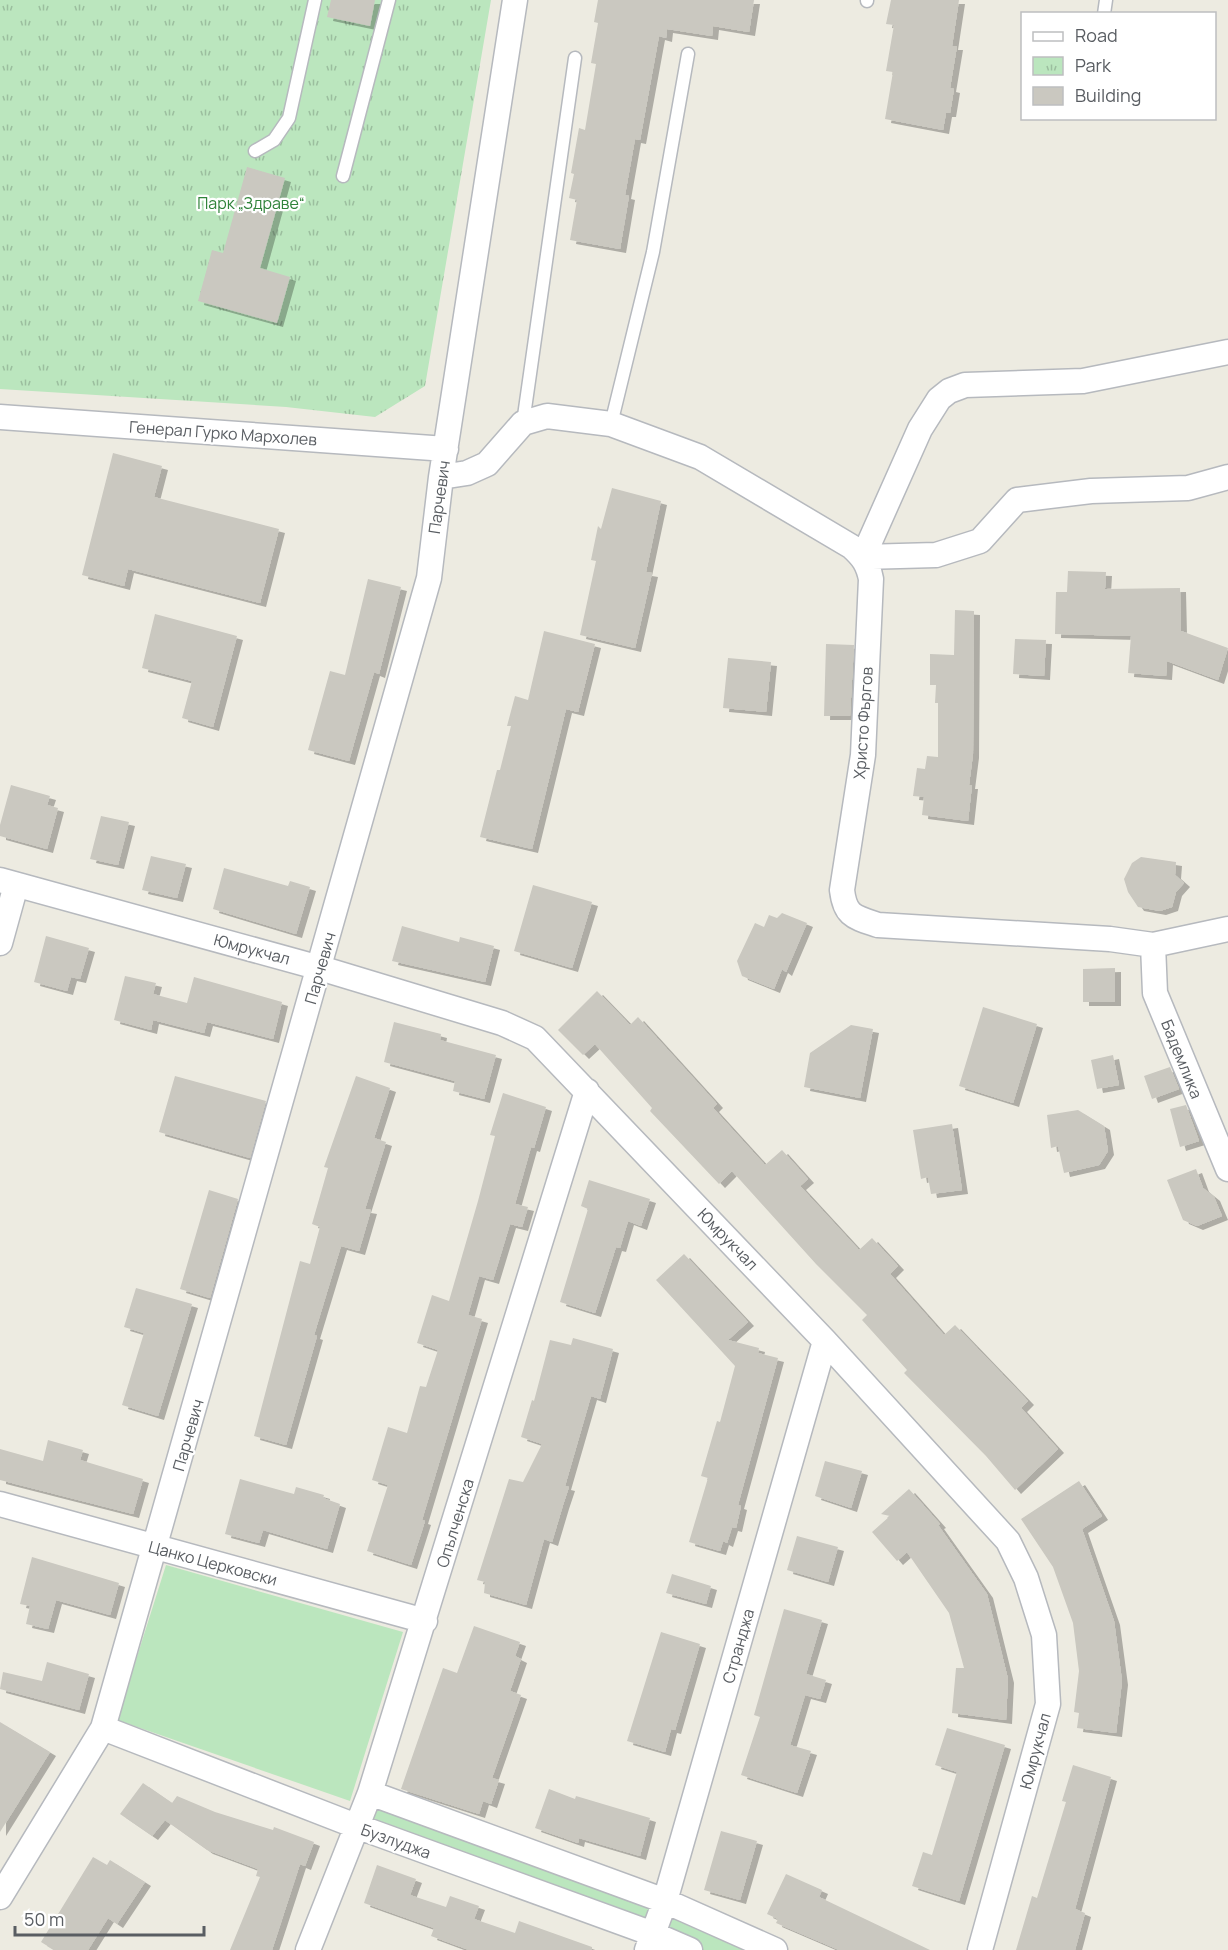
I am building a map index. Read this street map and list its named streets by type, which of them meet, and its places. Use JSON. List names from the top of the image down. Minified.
{"streets":{"street":["Генерал Гурко Мархолев","Парчевич","Христо Фъргов","Юмрукчал","Бадемлика","Опълченска","Цанко Церковски","Странджа","Бузлуджа"]},"crossings":[["Генерал Гурко Мархолев","Парчевич"],["Парчевич","Юмрукчал"],["Парчевич","Цанко Церковски"],["Парчевич","Бузлуджа"],["Христо Фъргов","Бадемлика"],["Юмрукчал","Опълченска"],["Юмрукчал","Странджа"],["Опълченска","Цанко Церковски"],["Опълченска","Бузлуджа"],["Странджа","Бузлуджа"]],"parks":["Парк „Здраве“"],"legend":["Road","Park","Building"],"scale_bar":"50 m"}
